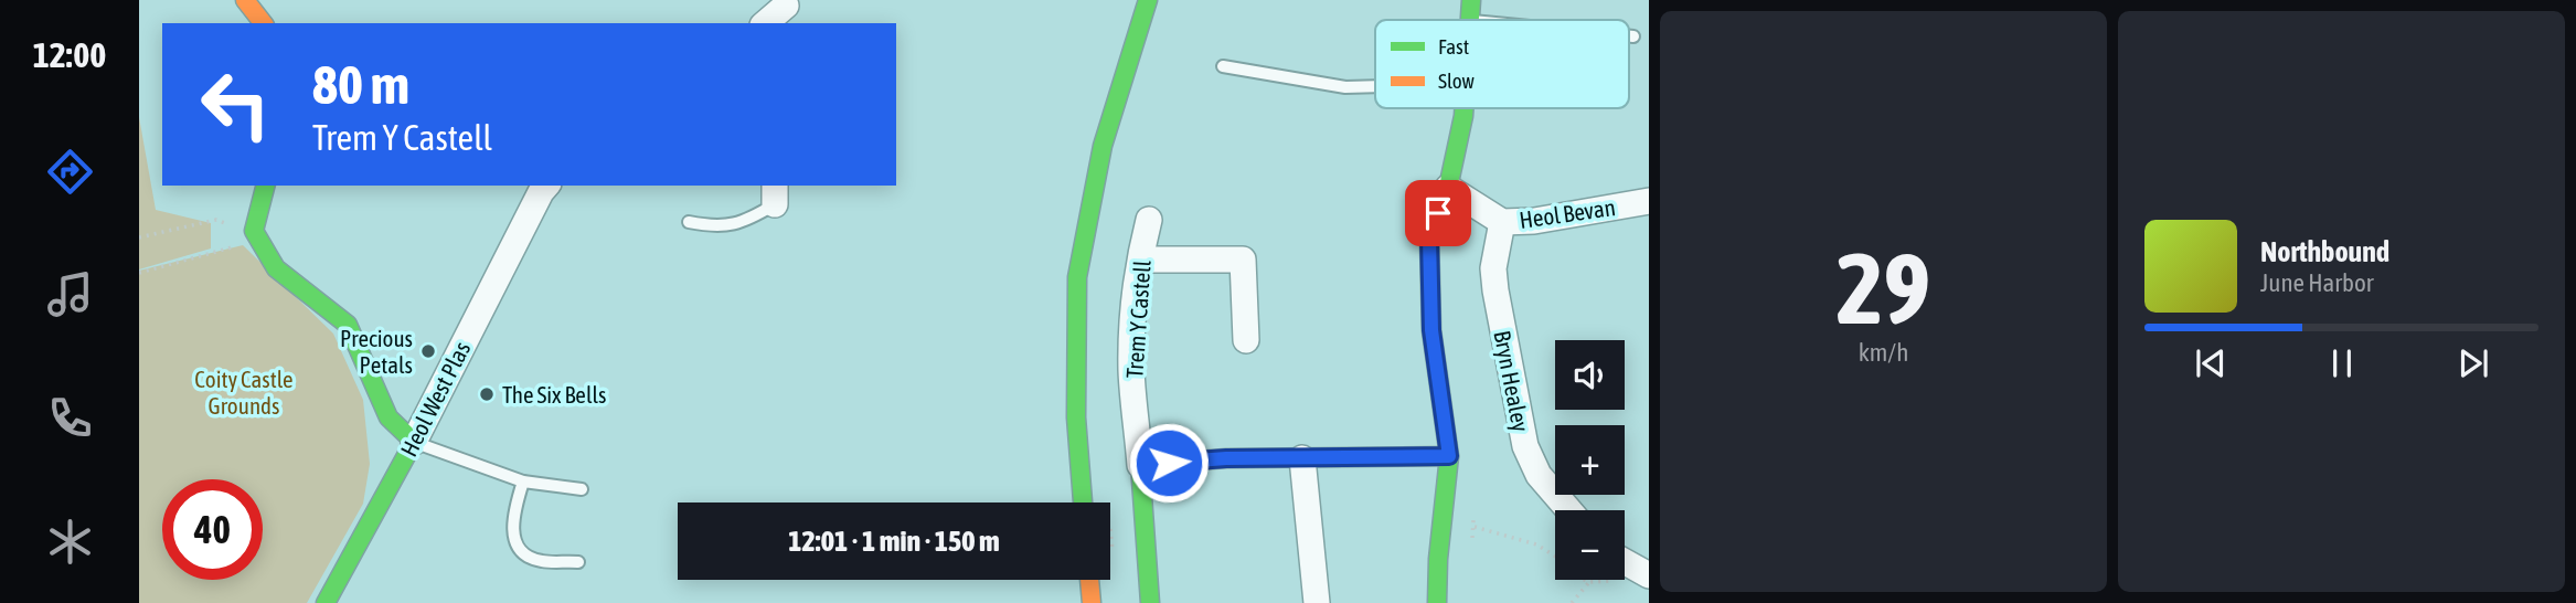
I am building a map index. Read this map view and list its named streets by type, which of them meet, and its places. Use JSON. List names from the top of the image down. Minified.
{"streets":{"street":["Heol Bevan","Trem Y Castell","Bryn Healey","Heol West Plas"]},"crossings":[["Heol Bevan","Bryn Healey"]],"parks":["Coity Castle Grounds"],"places":["Precious Petals","The Six Bells"],"legend":["Fast","Slow"],"page":{"tabs":"12:00","tile":["29","km/h"],"turn":["80 m","Trem Y Castell"],"song":["Northbound","June Harbor"],"map_buttons":["+","−"],"limit":"40","trip":"12:01 · 1 min · 150 m"}}
